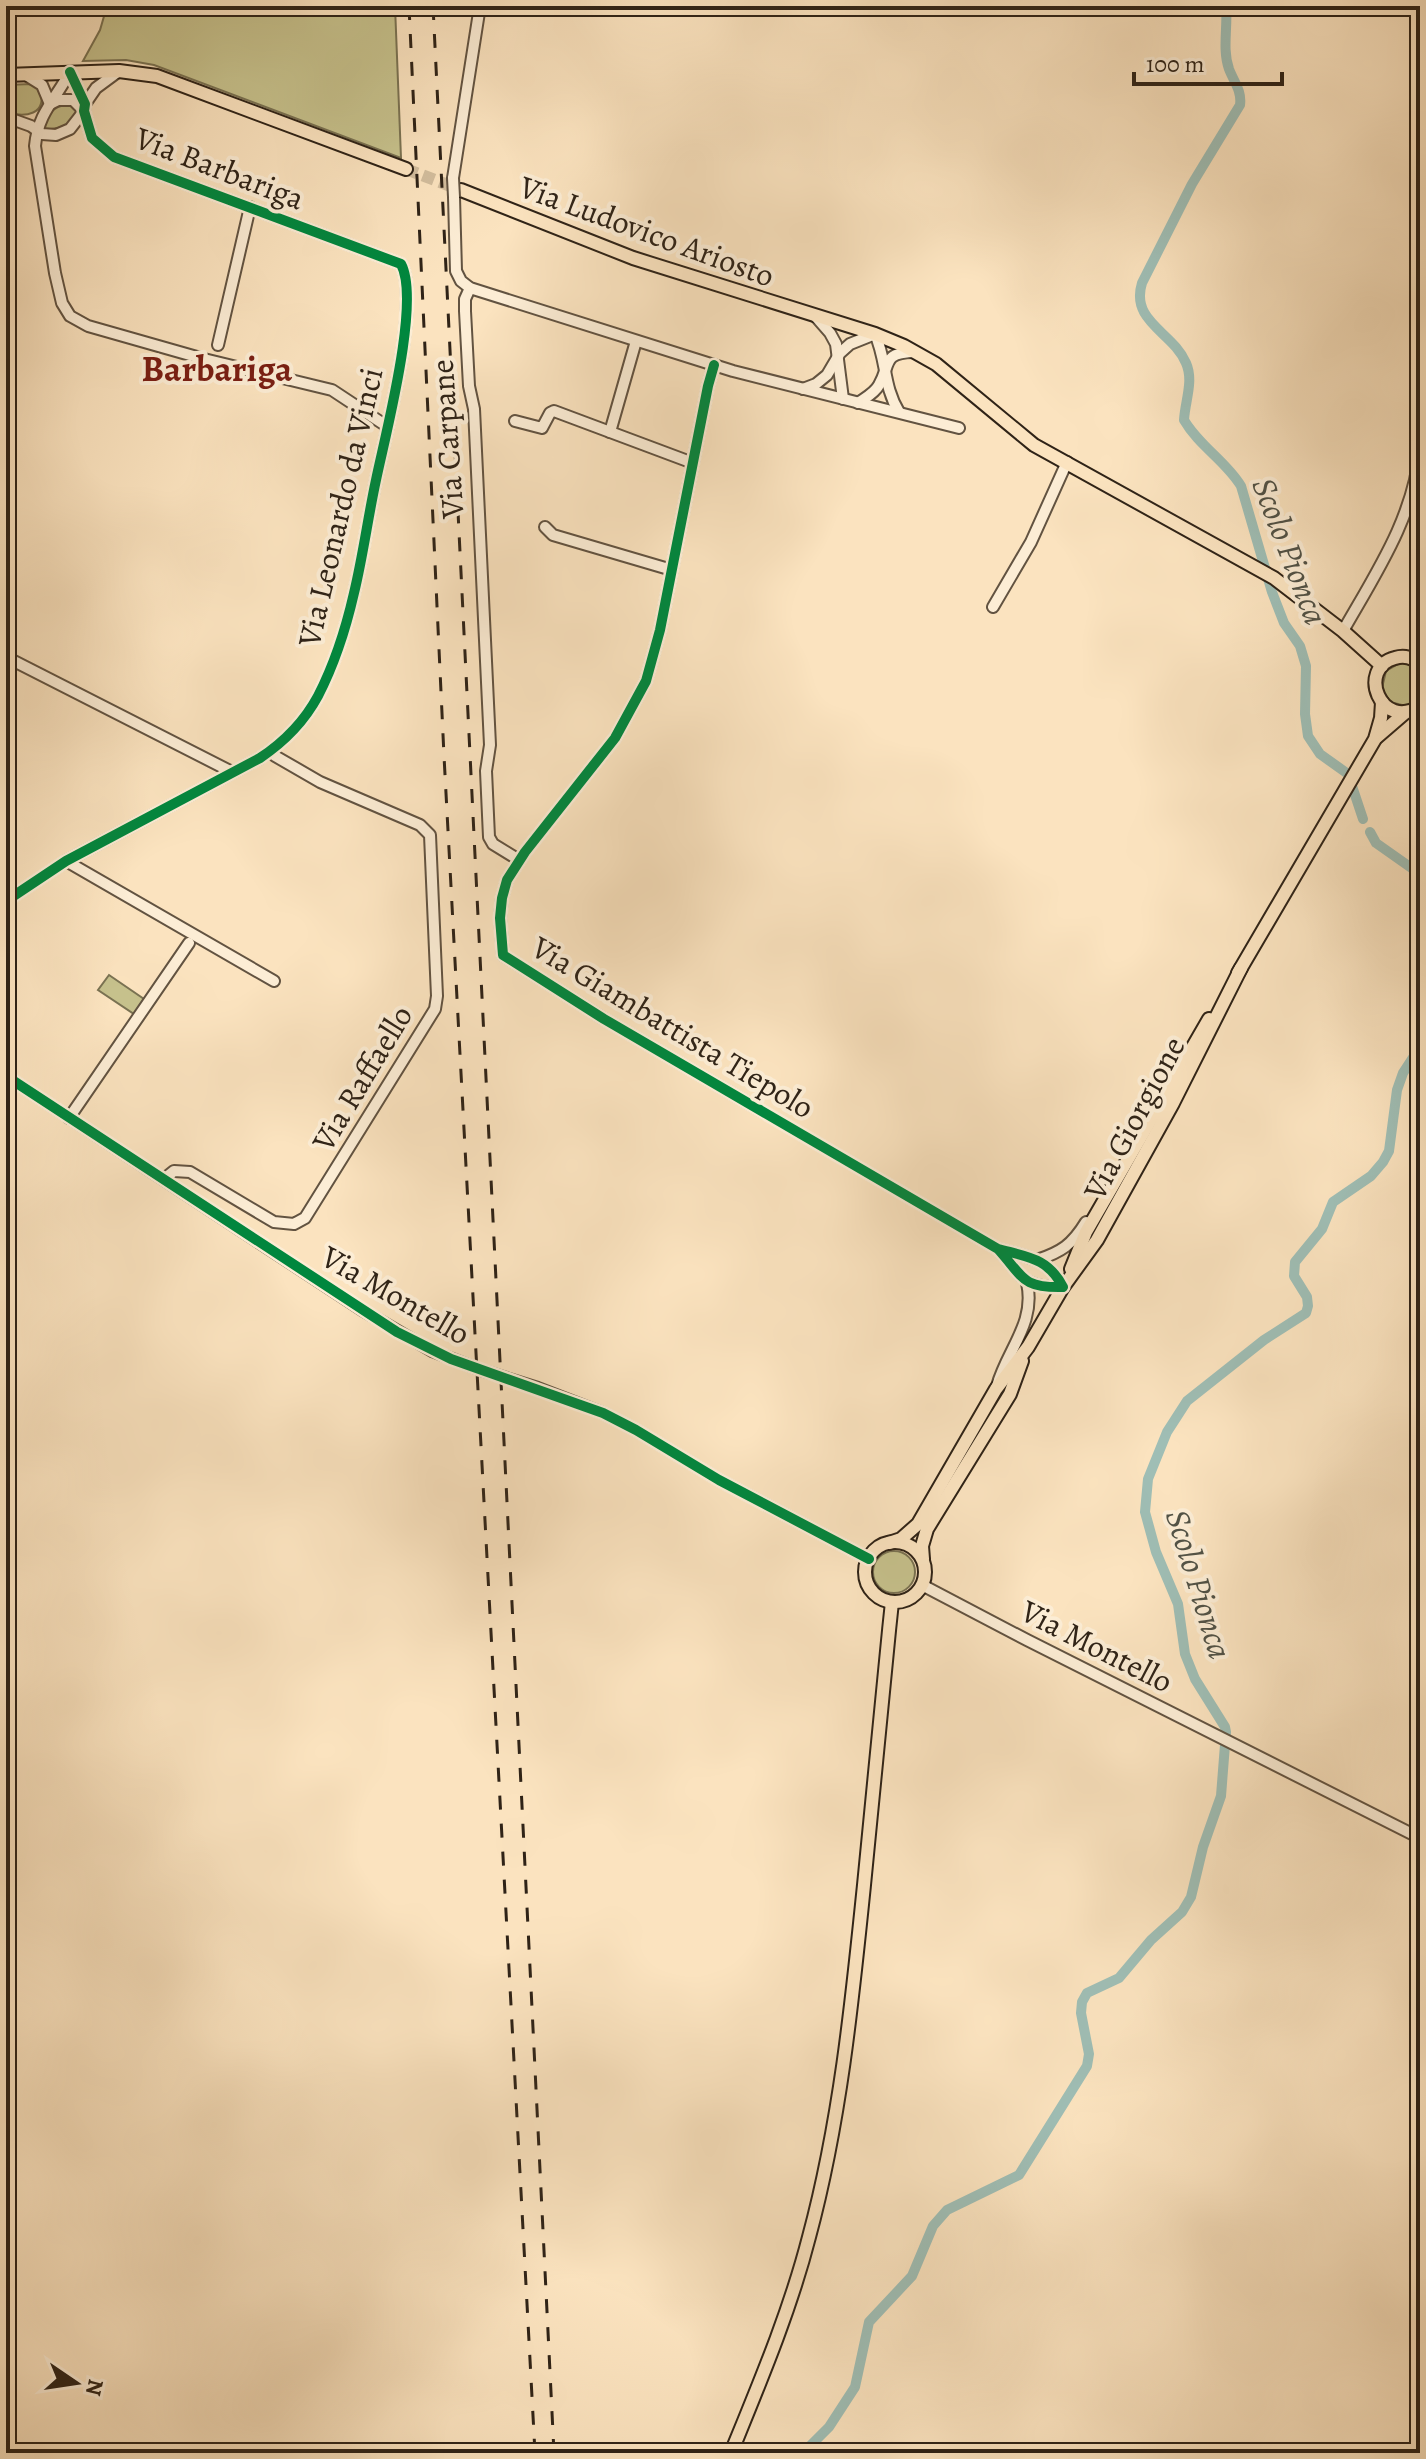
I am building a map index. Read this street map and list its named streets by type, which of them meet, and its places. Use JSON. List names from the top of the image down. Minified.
{"streets":{"main road":["Via Barbariga","Via Ludovico Ariosto","Via Giorgione"],"street":["Via Carpane","Via Leonardo da Vinci","Via Giambattista Tiepolo","Via Raffaello","Via Montello"]},"crossings":[["Via Barbariga","Via Leonardo da Vinci"],["Via Ludovico Ariosto","Via Carpane"],["Via Ludovico Ariosto","Via Giorgione"],["Via Carpane","Via Giambattista Tiepolo"],["Via Leonardo da Vinci","Via Raffaello"],["Via Giambattista Tiepolo","Via Giorgione"],["Via Raffaello","Via Montello"],["Via Giorgione","Via Montello"]],"districts":["Barbariga"],"water":["Scolo Pionca"],"scale_bar":"100 m","north":"right"}
